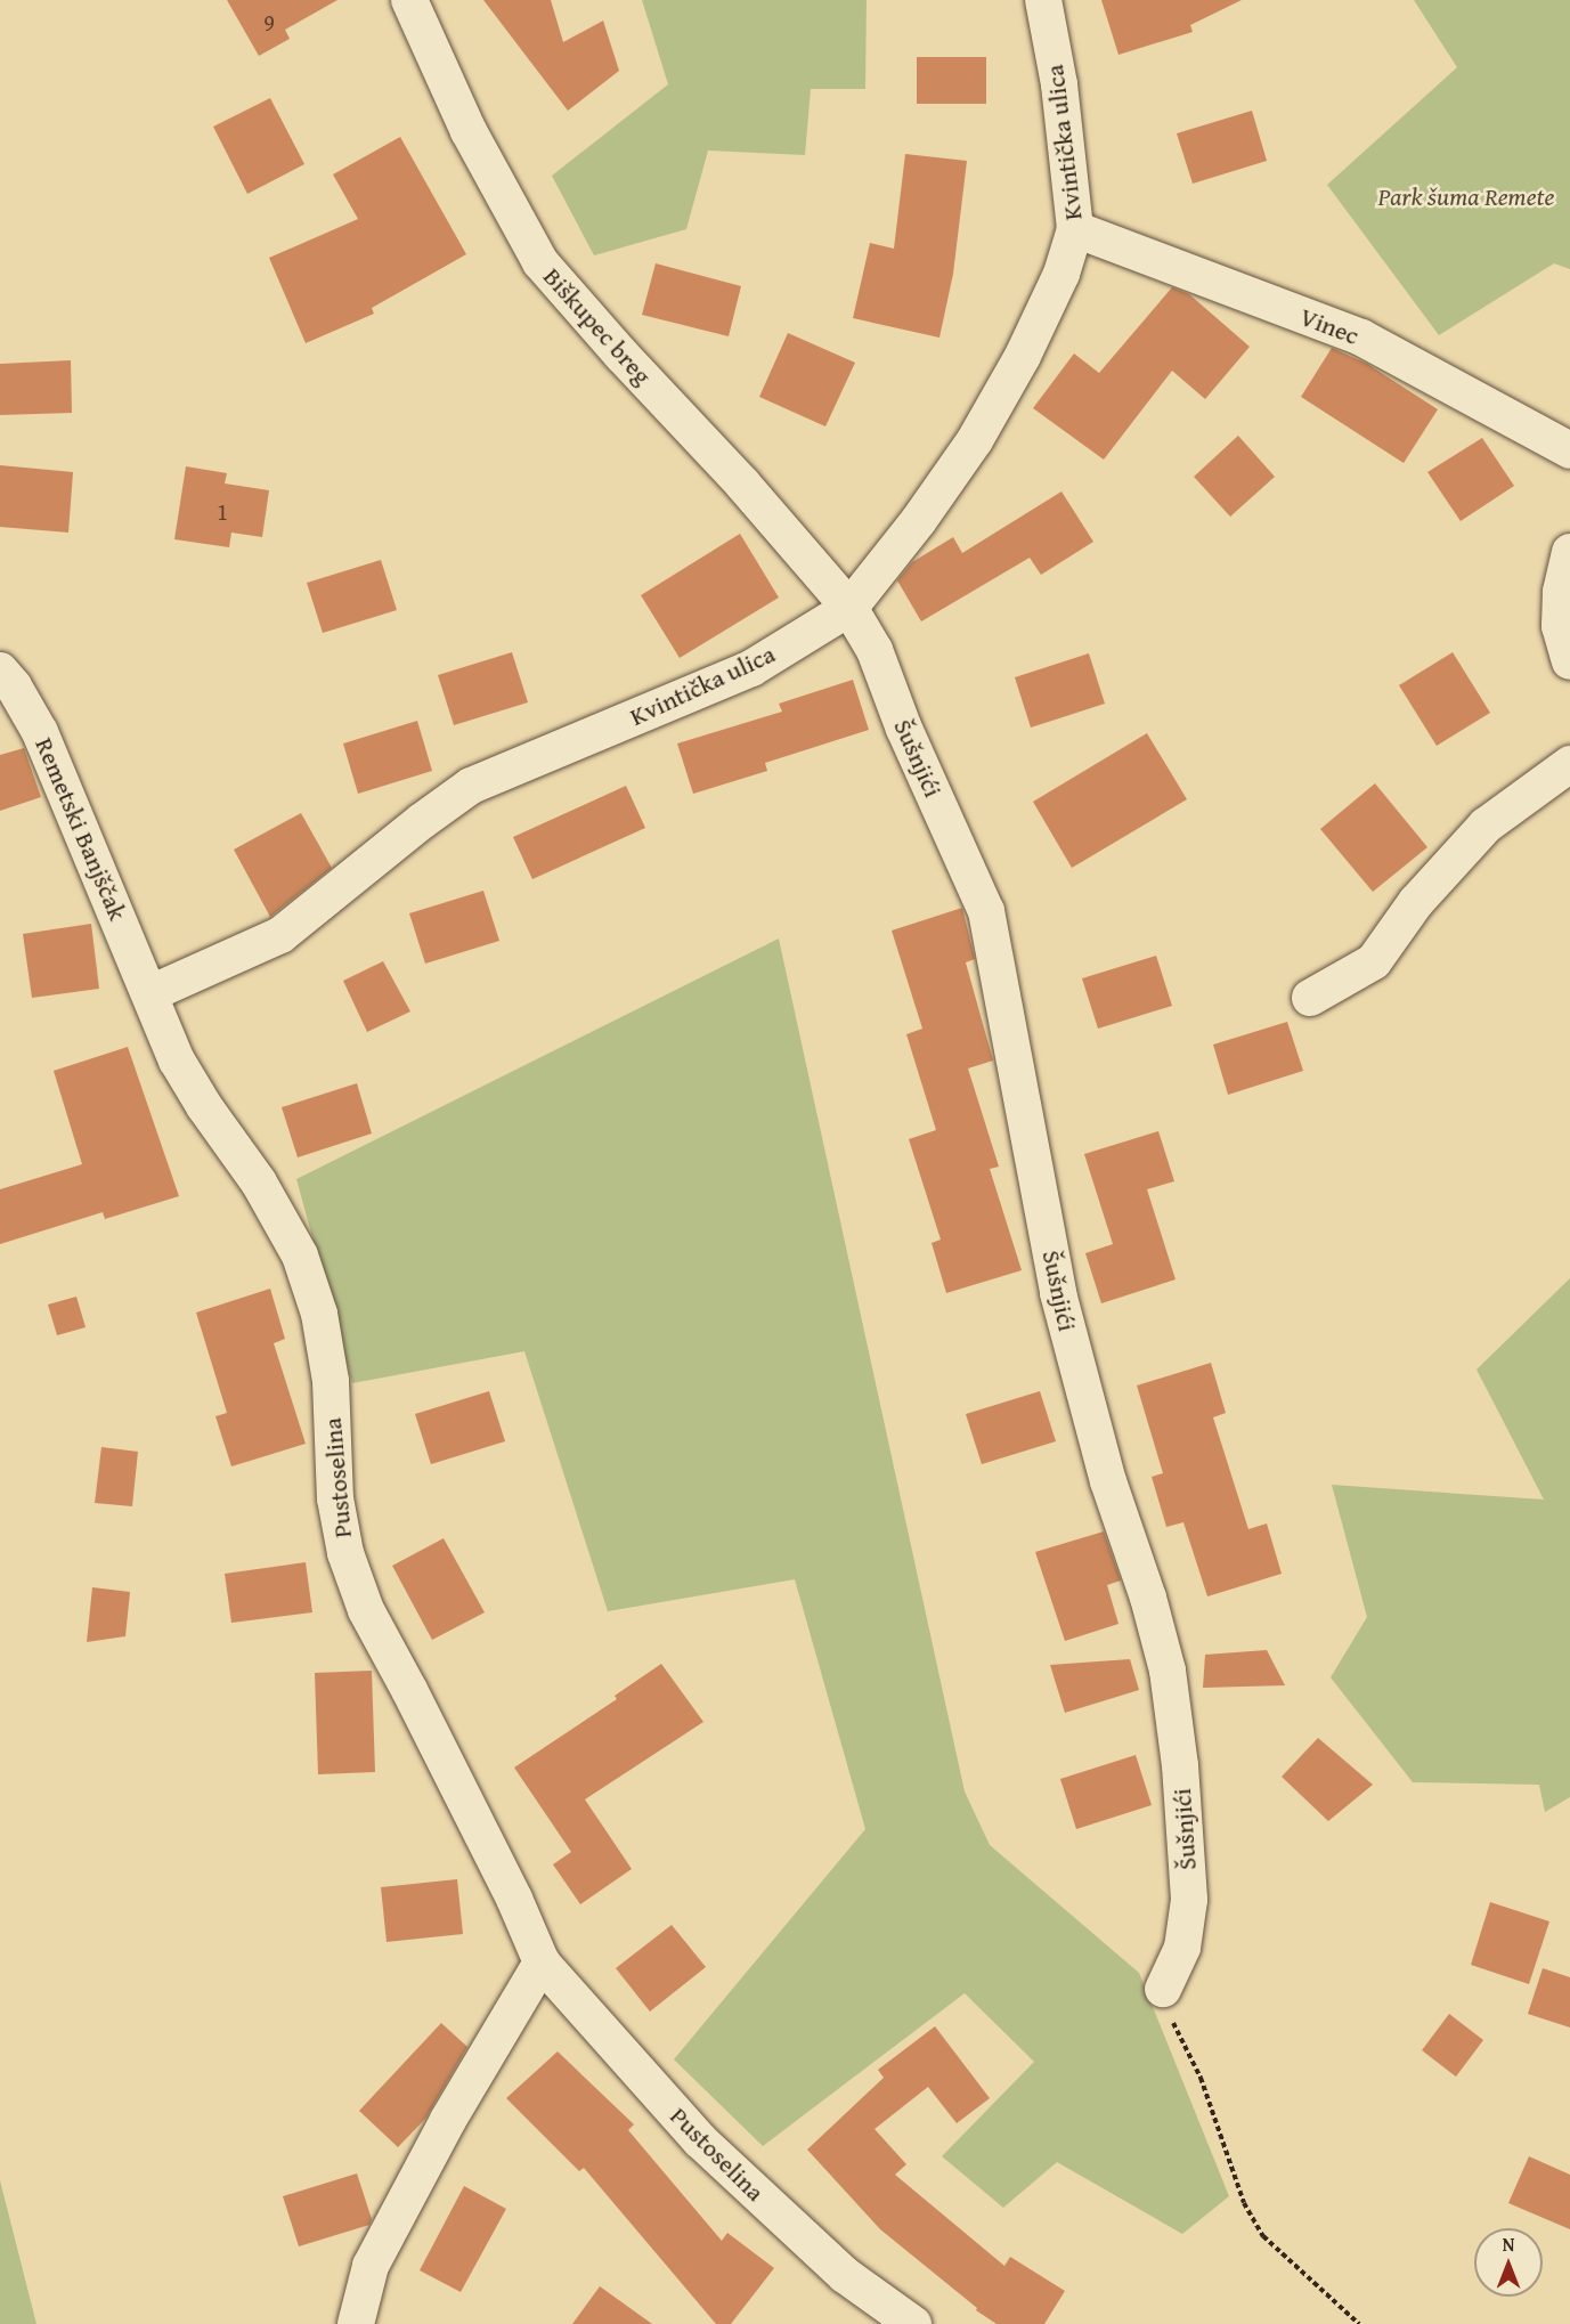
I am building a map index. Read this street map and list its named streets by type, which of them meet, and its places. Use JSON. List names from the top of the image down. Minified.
{"streets":{"street":["Kvintička ulica","Biškupec breg","Vinec","Šušnjići","Remetski Banjščak","Pustoselina"]},"crossings":[["Kvintička ulica","Biškupec breg"],["Kvintička ulica","Vinec"],["Kvintička ulica","Šušnjići"],["Kvintička ulica","Remetski Banjščak"],["Kvintička ulica","Pustoselina"],["Biškupec breg","Šušnjići"],["Remetski Banjščak","Pustoselina"]],"parks":["Park šuma Remete"],"house_numbers":["9","1"],"north":"top"}
